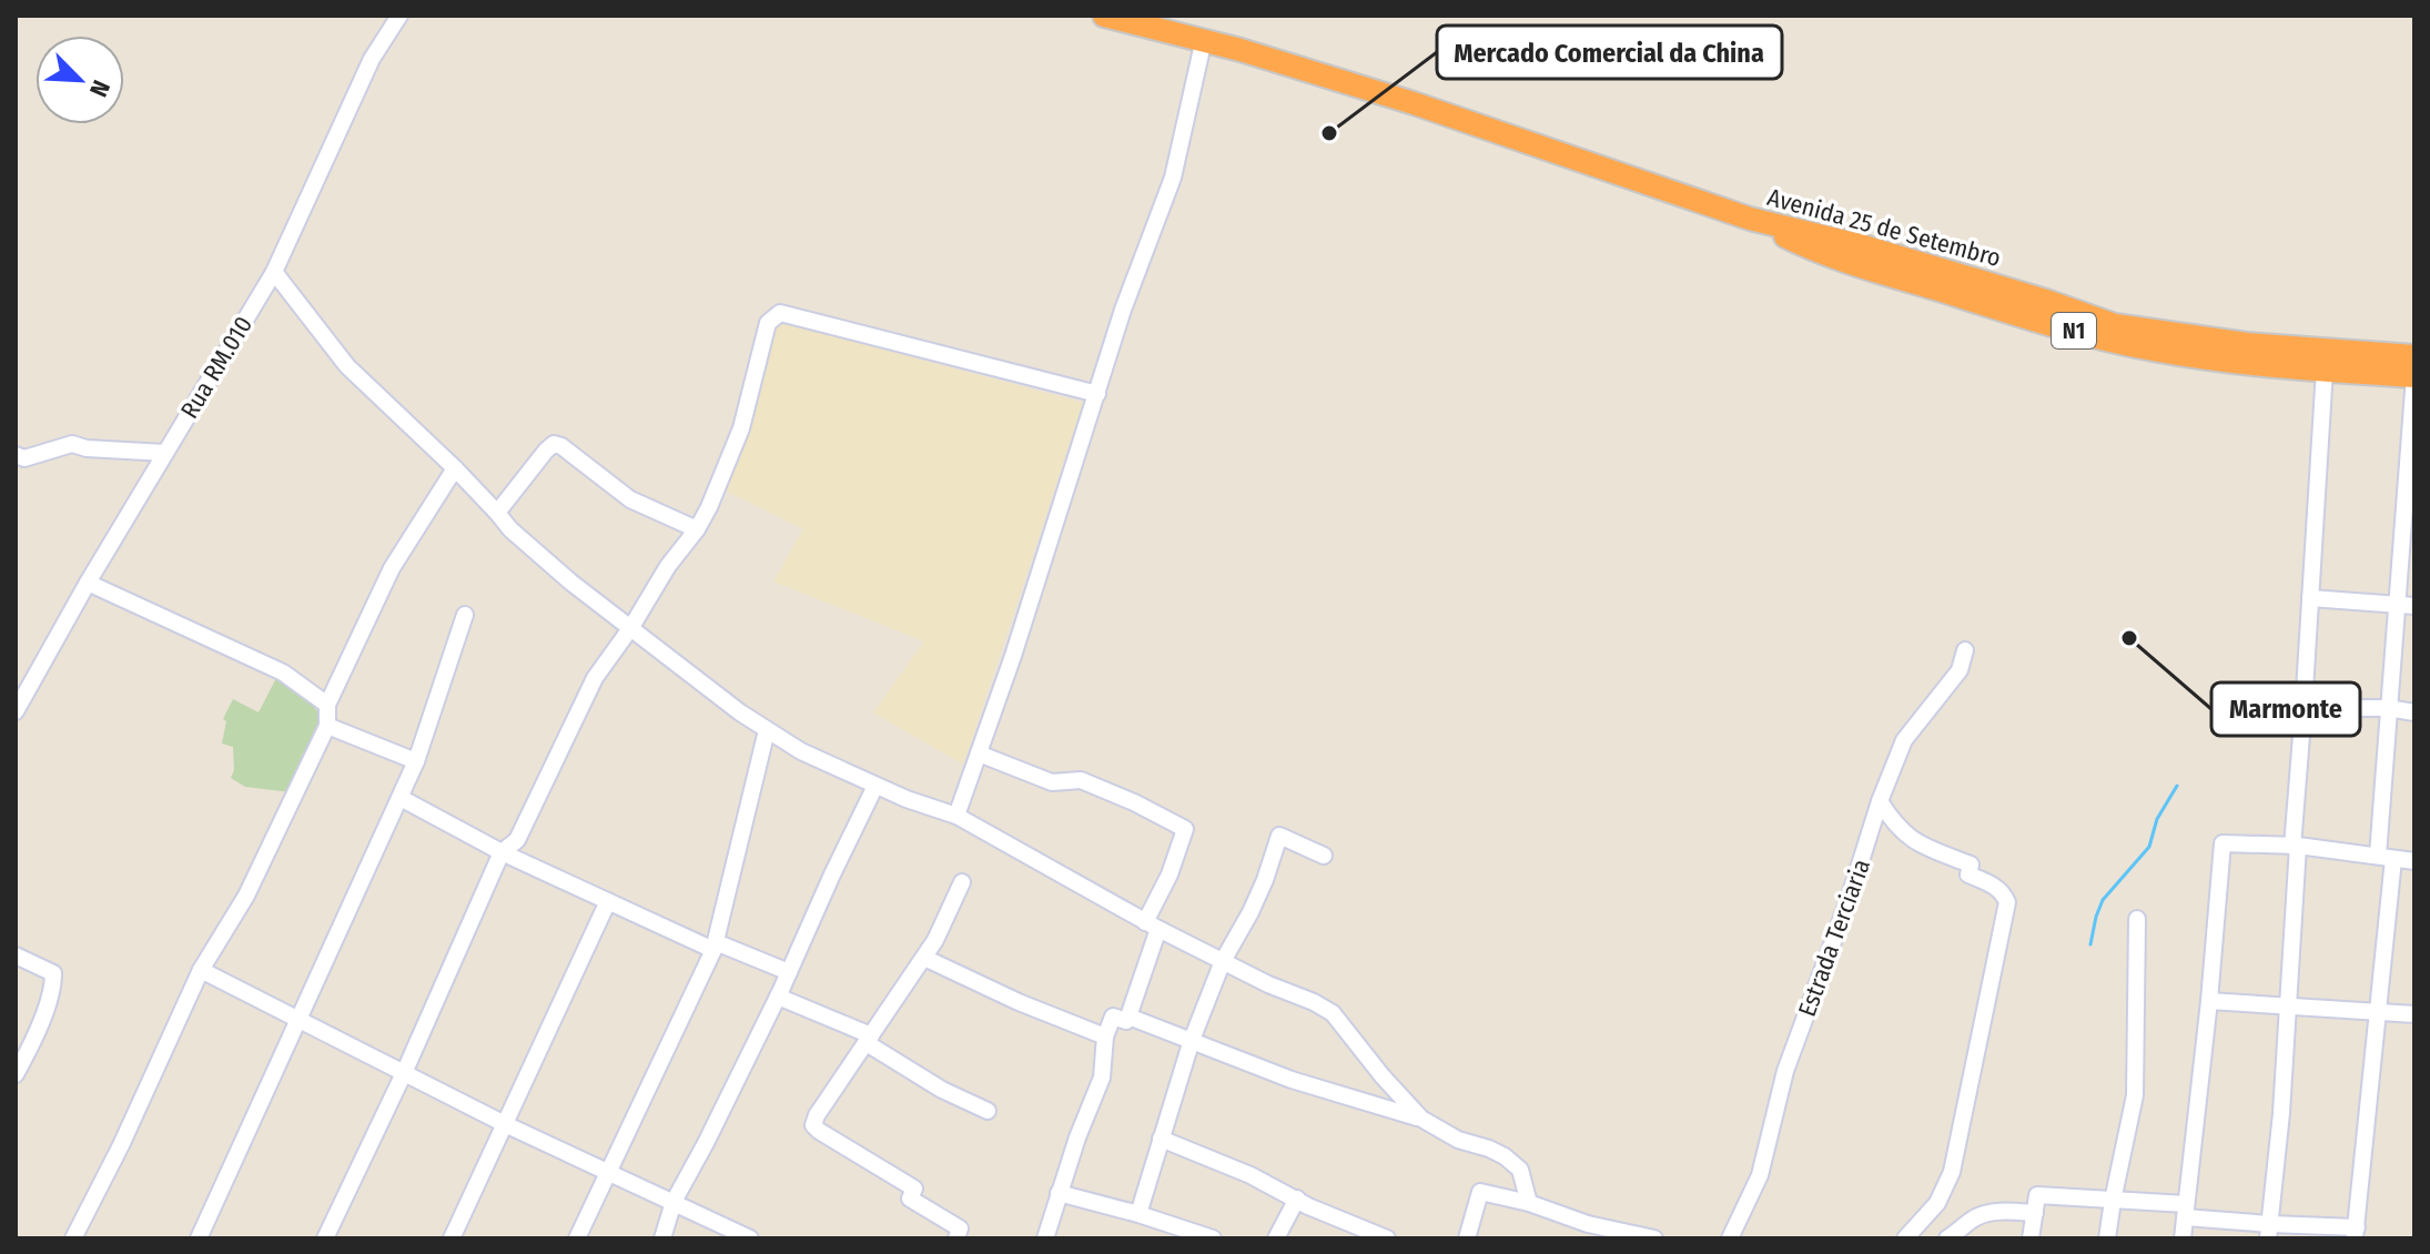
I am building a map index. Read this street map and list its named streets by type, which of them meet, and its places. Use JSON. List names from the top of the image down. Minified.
{"streets":{"highway":["Avenida 25 de Setembro","N1"],"street":["Rua RM.010","Estrada Terciaria"]},"crossings":[["Avenida 25 de Setembro","N1"]],"places":["Mercado Comercial da China","Marmonte"],"north":"bottom right"}
